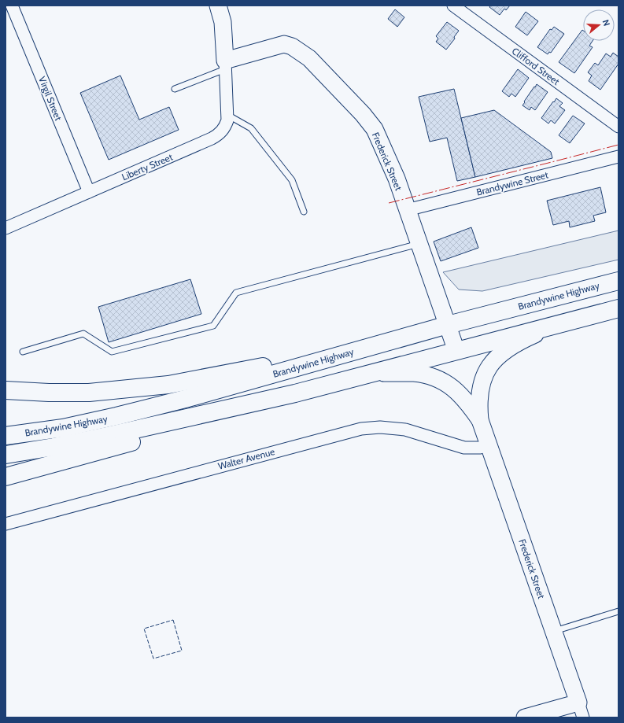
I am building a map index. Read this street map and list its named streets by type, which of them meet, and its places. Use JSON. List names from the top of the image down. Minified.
{"streets":{"main road":["Brandywine Highway"],"street":["Clifford Street","Virgil Street","Frederick Street","Liberty Street","Brandywine Street","Walter Avenue"]},"crossings":[["Virgil Street","Liberty Street"],["Frederick Street","Liberty Street"],["Frederick Street","Brandywine Street"],["Frederick Street","Brandywine Highway"],["Frederick Street","Walter Avenue"]],"north":"right"}
